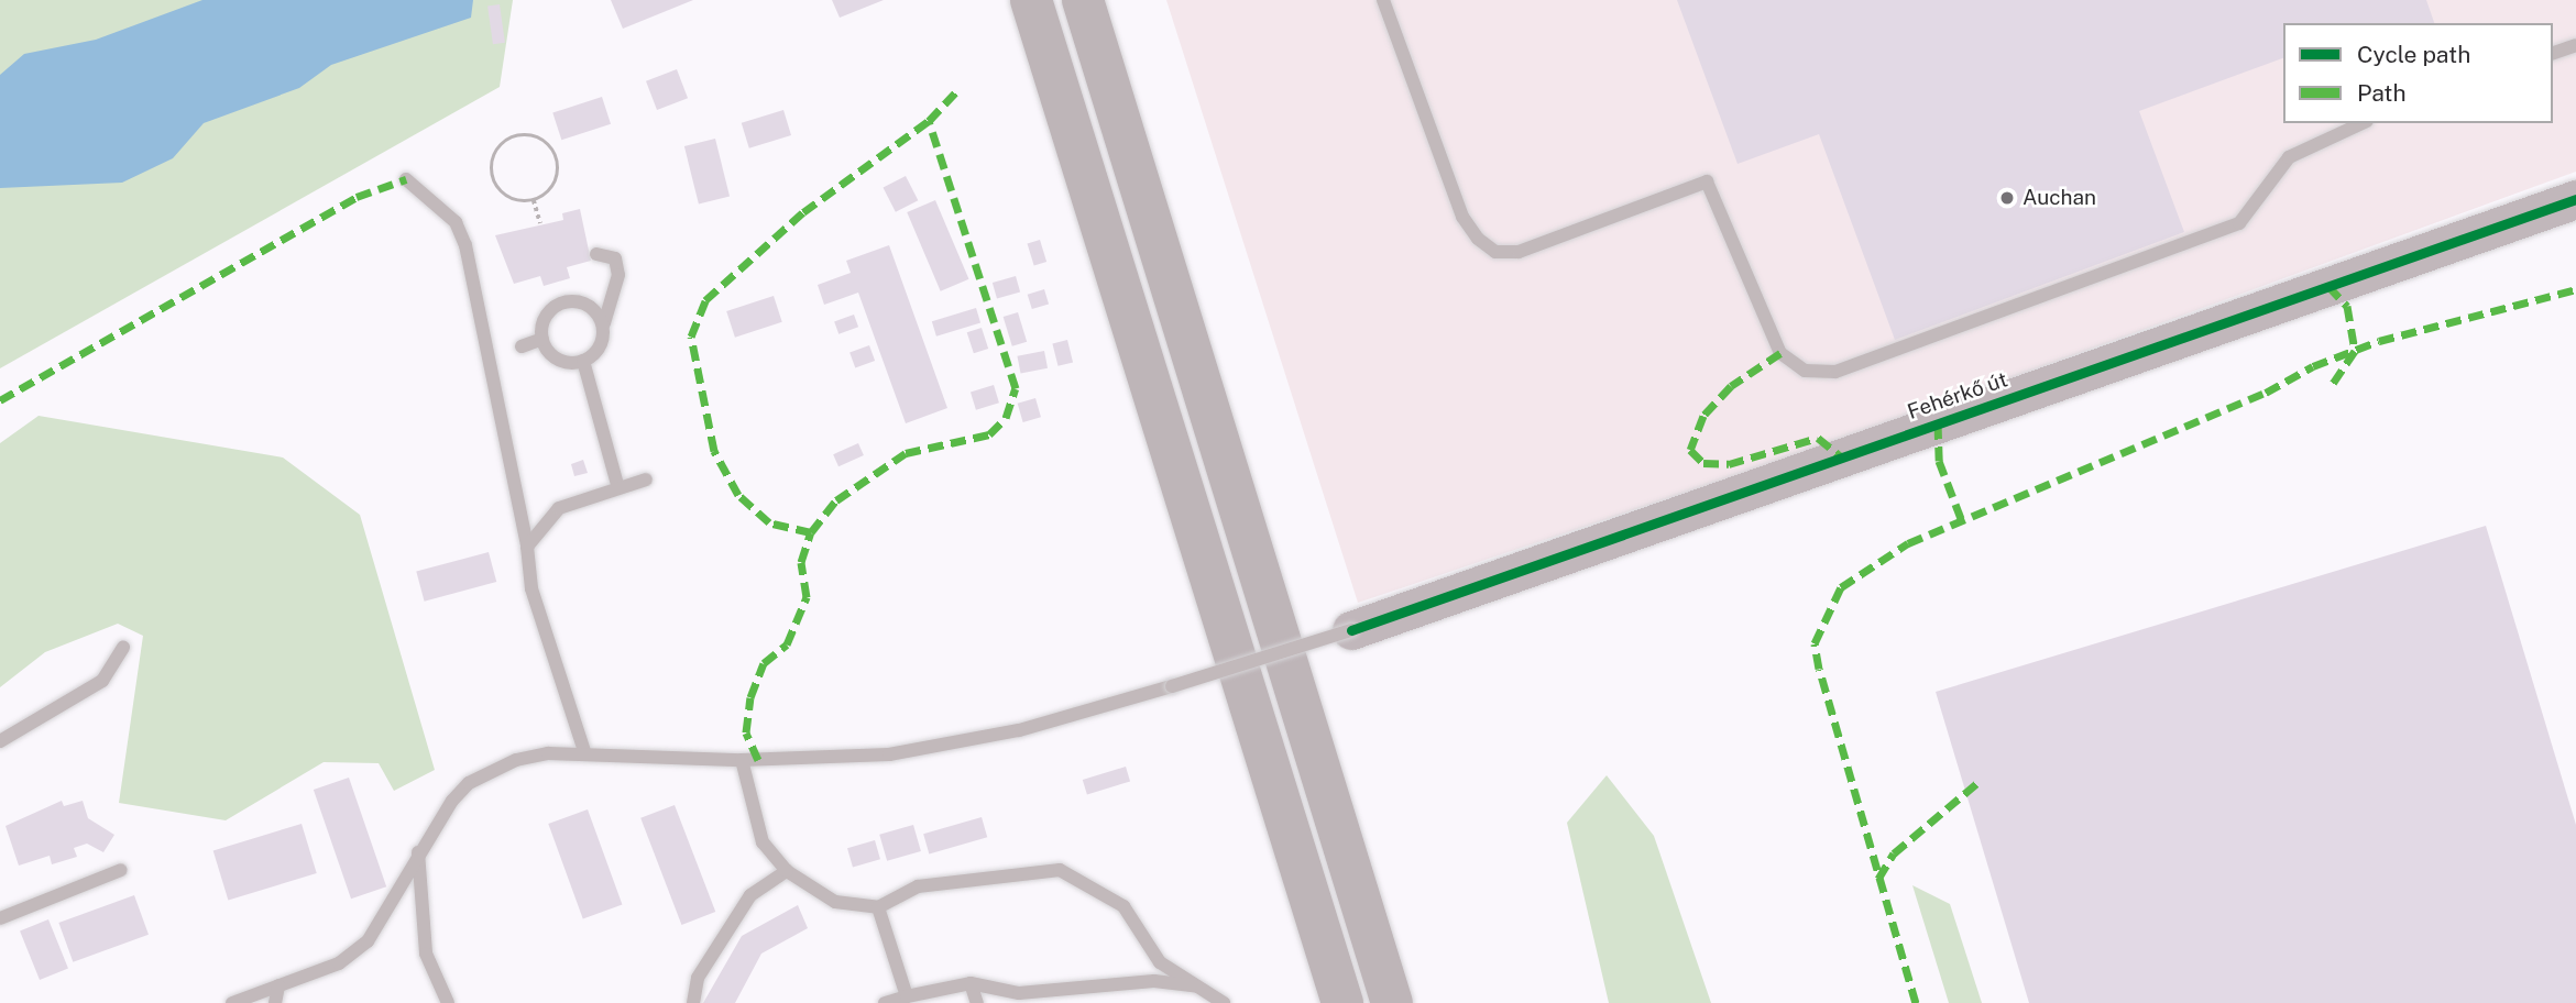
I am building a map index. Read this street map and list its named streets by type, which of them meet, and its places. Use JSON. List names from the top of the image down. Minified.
{"streets":{"street":["Fehérkő út"]},"places":["Auchan"],"legend":["Cycle path","Path"]}
